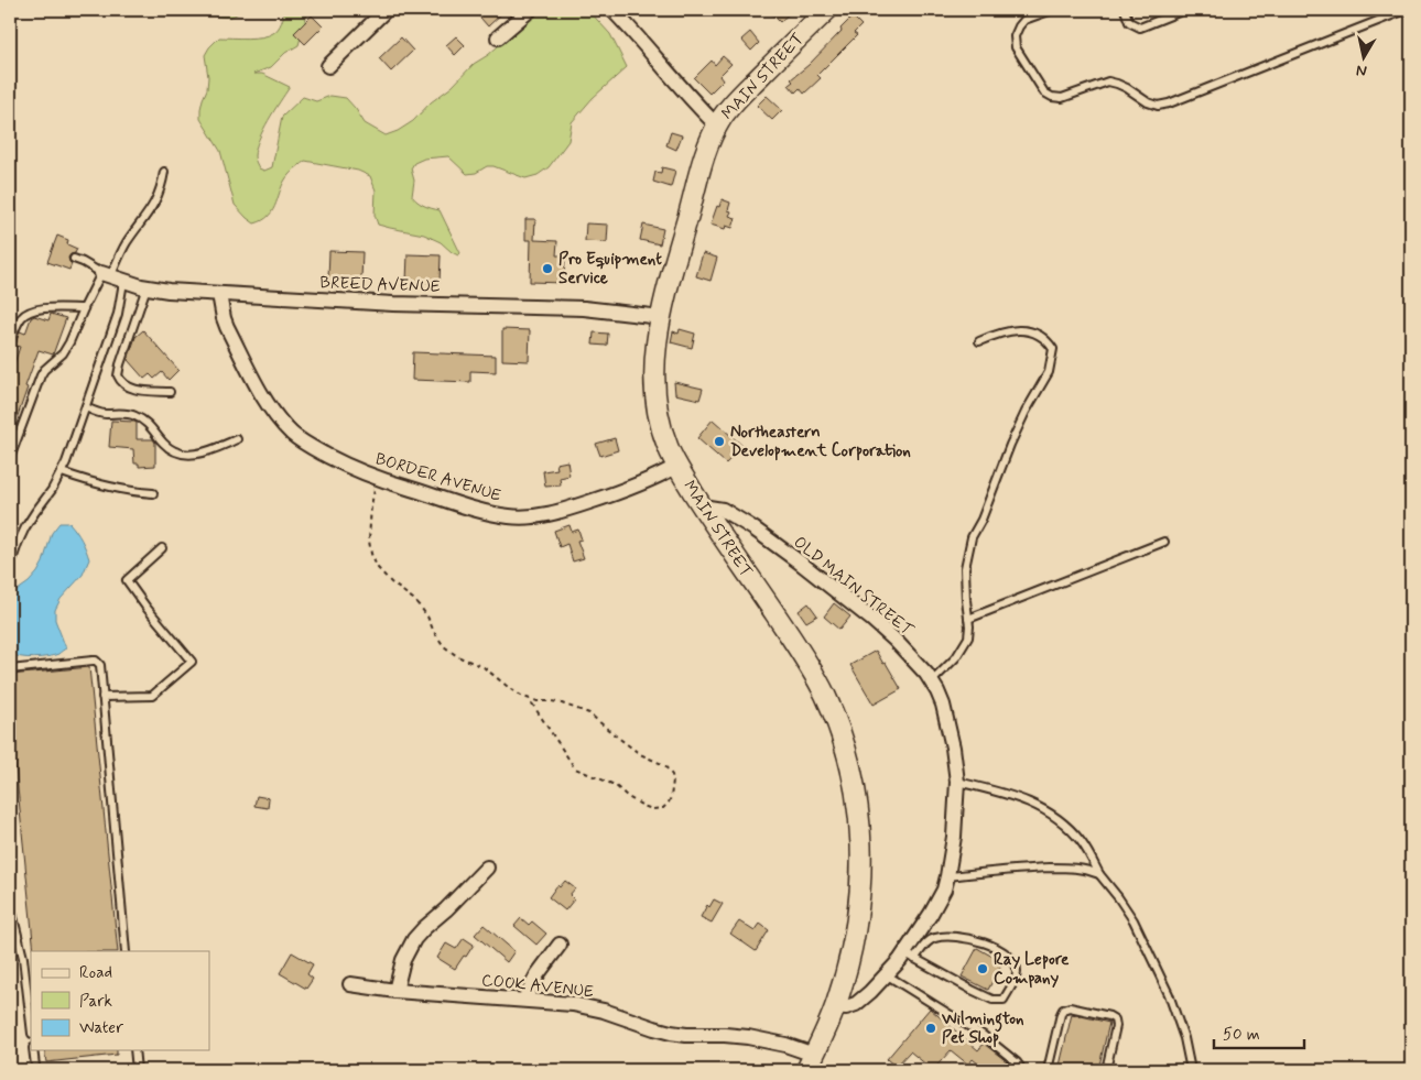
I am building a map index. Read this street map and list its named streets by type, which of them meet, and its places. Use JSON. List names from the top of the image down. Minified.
{"streets":{"main road":["MAIN STREET"],"street":["BREED AVENUE","BORDER AVENUE","OLD MAIN STREET","COOK AVENUE"]},"crossings":[["MAIN STREET","BREED AVENUE"],["MAIN STREET","BORDER AVENUE"],["MAIN STREET","OLD MAIN STREET"],["MAIN STREET","COOK AVENUE"],["BREED AVENUE","BORDER AVENUE"]],"places":["Pro Equipment Service","Northeastern Development Corporation","Ray Lepore Company","Wilmington Pet Shop"],"legend":["Road","Park","Water"],"scale_bar":"50 m","north":"bottom"}
